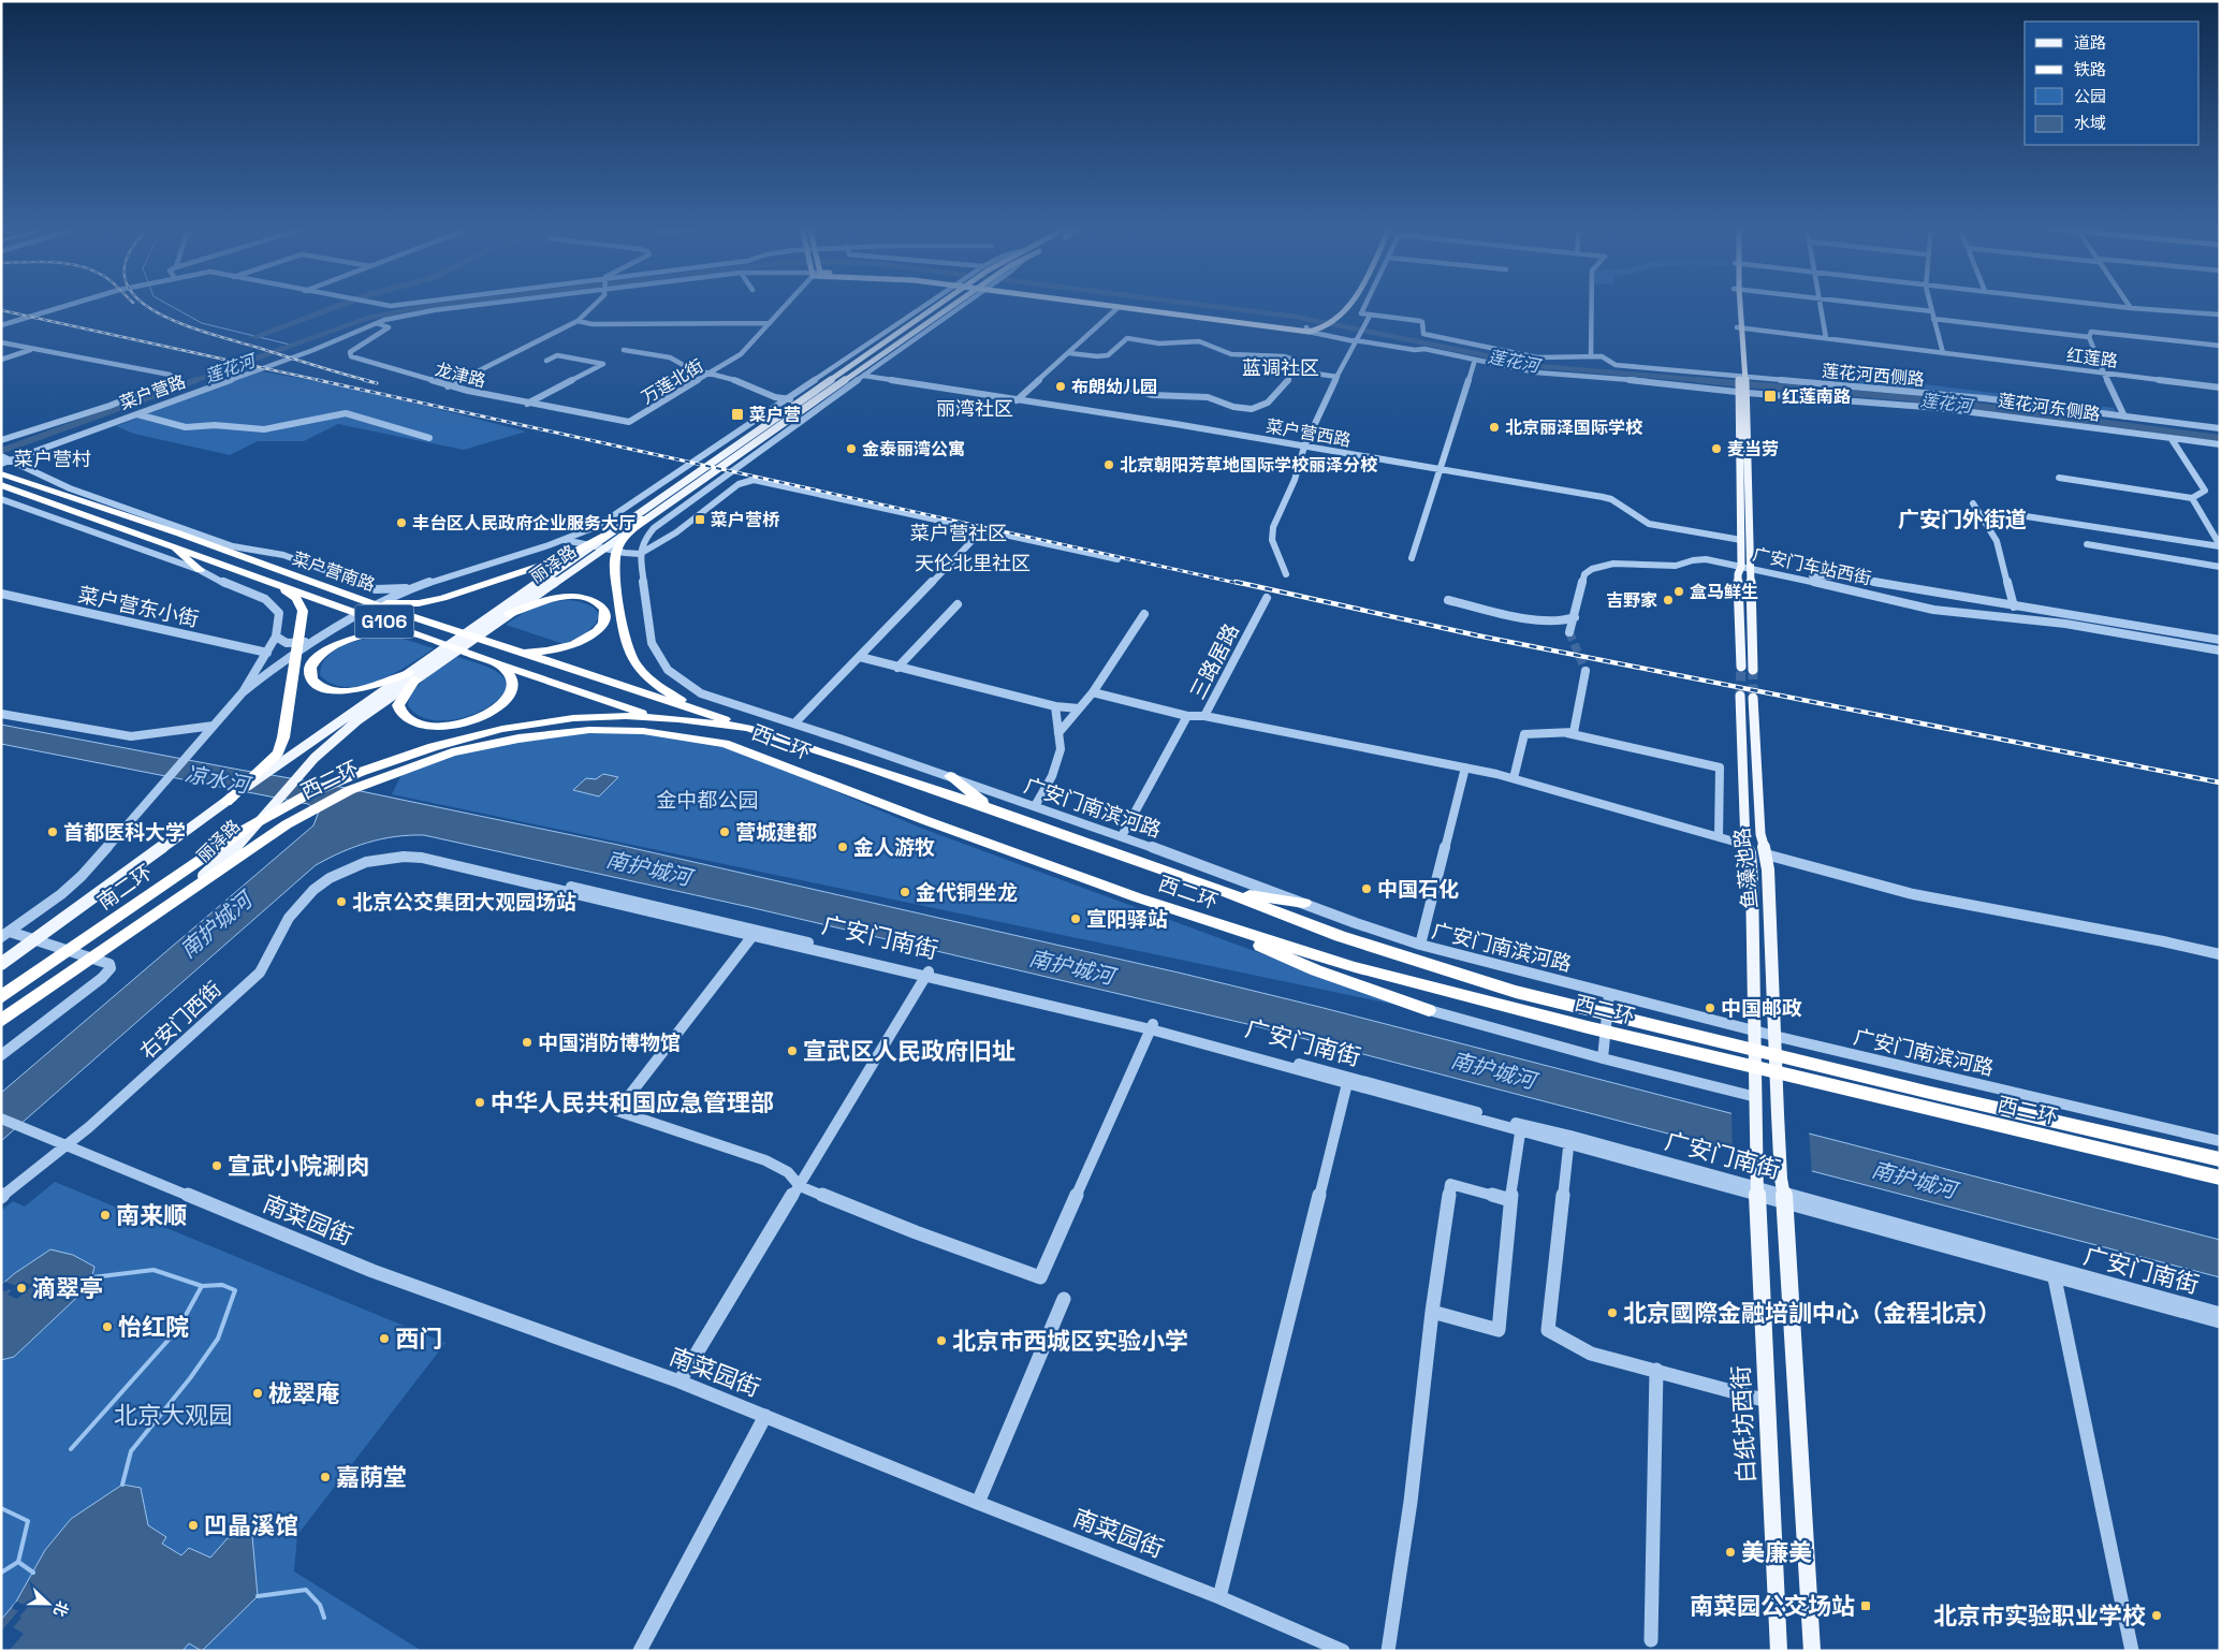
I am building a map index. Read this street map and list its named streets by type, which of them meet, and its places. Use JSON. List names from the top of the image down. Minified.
{"streets":{"highway":["菜户营南路","G106","西二环","南二环"],"main road":["丽泽路","鱼藻池路","白纸坊西街"],"street":["红莲路","龙津路","莲花河西侧路","万莲北街","菜户营路","莲花河东侧路","菜户营西路","广安门车站西街","菜户营东小街","三路居路","广安门南滨河路","广安门南街","右安门西街","南菜园街"]},"crossings":[["龙津路","万莲北街"],["龙津路","菜户营路"],["莲花河西侧路","莲花河东侧路"],["菜户营路","菜户营南路"],["菜户营西路","丽泽路"],["丽泽路","西二环"],["丽泽路","广安门南滨河路"],["丽泽路","南二环"],["菜户营南路","G106"],["菜户营南路","西二环"],["G106","西二环"],["三路居路","广安门南滨河路"],["西二环","南二环"],["广安门南滨河路","鱼藻池路"],["广安门南街","右安门西街"],["广安门南街","白纸坊西街"],["右安门西街","南菜园街"]],"districts":["蓝调社区","丽湾社区","菜户营村","广安门外街道","菜户营社区","天伦北里社区"],"water":["莲花河","凉水河","南护城河"],"parks":["金中都公园","北京大观园"],"places":{"other":["布朗幼儿园","北京丽泽国际学校","金泰丽湾公寓","麦当劳","北京朝阳芳草地国际学校丽泽分校","丰台区人民政府企业服务大厅","盒马鲜生","吉野家","首都医科大学","营城建都","金人游牧","中国石化","金代铜坐龙","北京公交集团大观园场站","宣阳驿站","中国邮政","中国消防博物馆","宣武区人民政府旧址","中华人民共和国应急管理部","宣武小院涮肉","南来顺","滴翠亭","北京國際金融培訓中心（金程北京）","怡红院","西门","北京市西城区实验小学","栊翠庵","嘉荫堂","凹晶溪馆","美廉美","北京市实验职业学校"],"transit":["红莲南路","菜户营","菜户营桥","南菜园公交场站"]},"legend":["道路","铁路","公园","水域"],"north":"right"}
